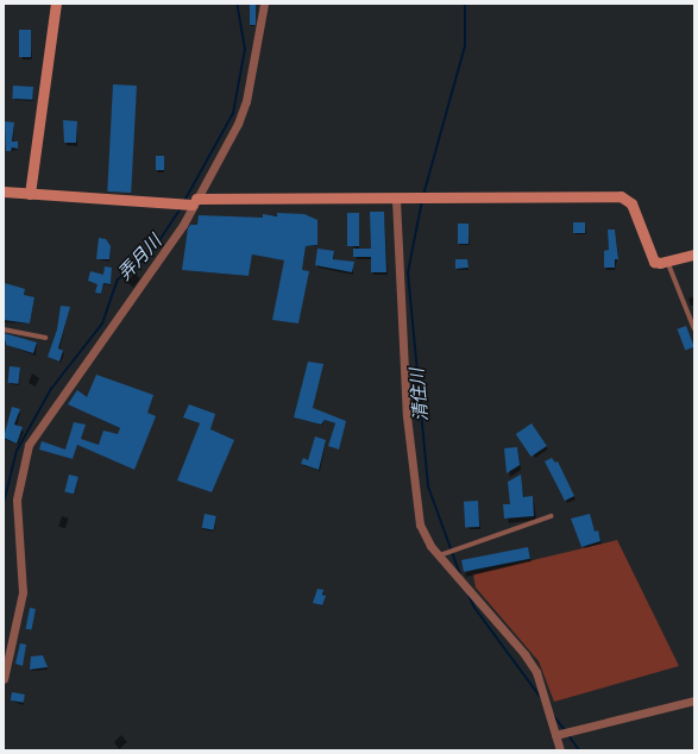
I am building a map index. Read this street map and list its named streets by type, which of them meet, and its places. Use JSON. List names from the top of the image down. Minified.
{"water":["弄月川","清住川"]}
